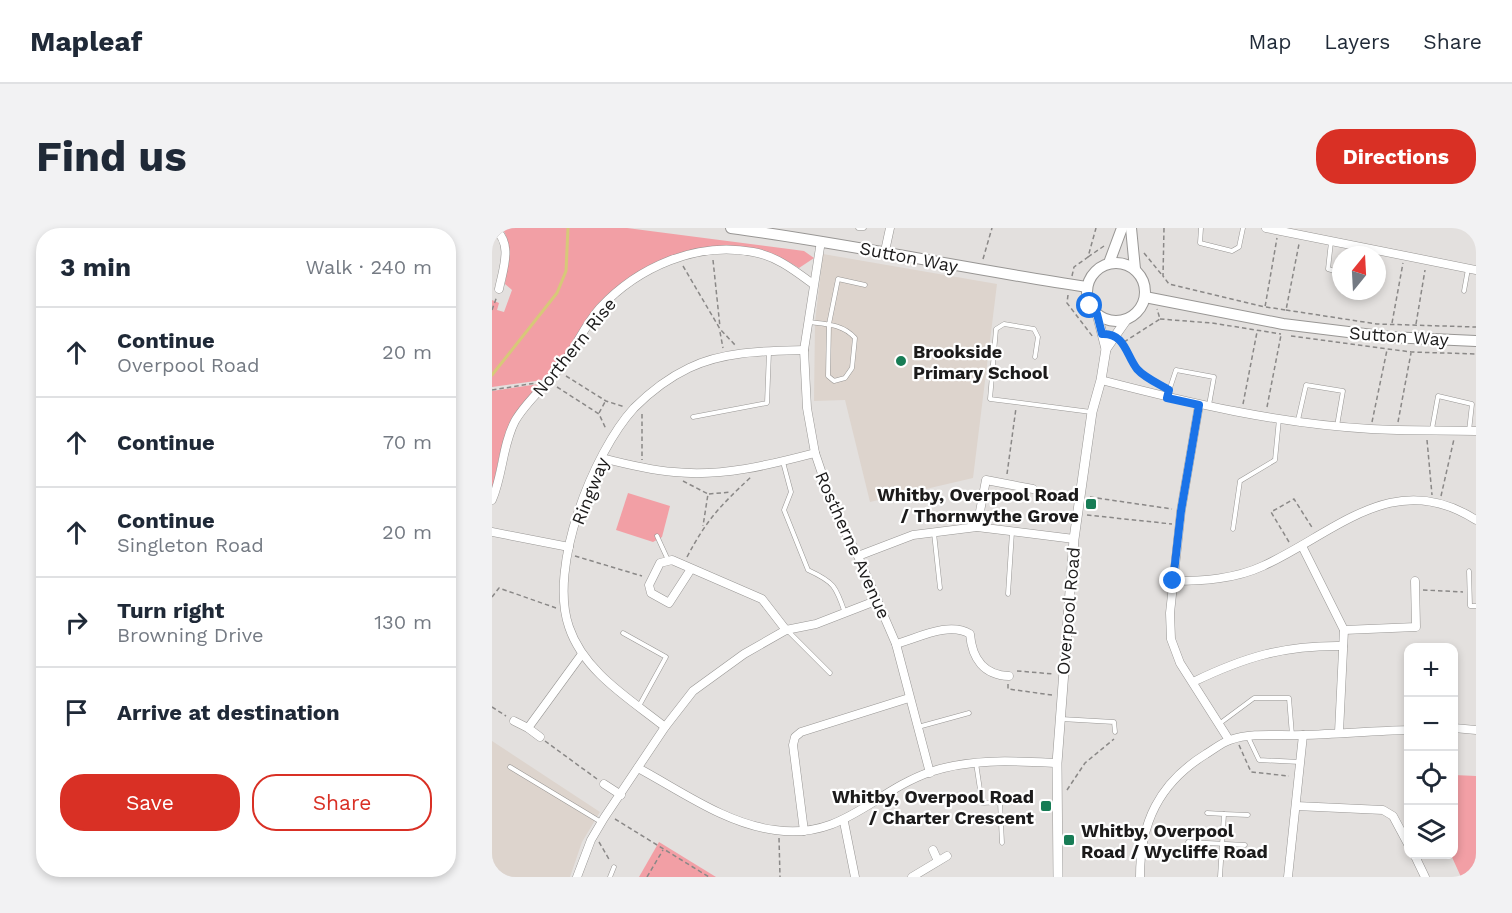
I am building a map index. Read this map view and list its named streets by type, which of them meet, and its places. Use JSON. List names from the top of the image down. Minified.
{"streets":{"main road":["Sutton Way"],"street":["Northern Rise","Ringway","Rostherne Avenue","Overpool Road"]},"crossings":[["Sutton Way","Rostherne Avenue"],["Sutton Way","Overpool Road"],["Northern Rise","Rostherne Avenue"],["Ringway","Rostherne Avenue"]],"places":{"other":["Brookside Primary School"],"transit":["Whitby, Overpool Road / Thornwythe Grove","Whitby, Overpool Road / Charter Crescent","Whitby, Overpool Road / Wycliffe Road"]},"north":"top","page":{"header":"Mapleaf","nav":["Map","Layers","Share"],"buttons":["Directions",["Save","Share"]],"title":"Find us","heading":["3 min","Walk · 240 m"],"list":[["Continue","Overpool Road","20 m"],["Continue","70 m"],["Continue","Singleton Road","20 m"],["Turn right","Browning Drive","130 m"],"Arrive at destination"],"map_buttons":["+","−"]}}
